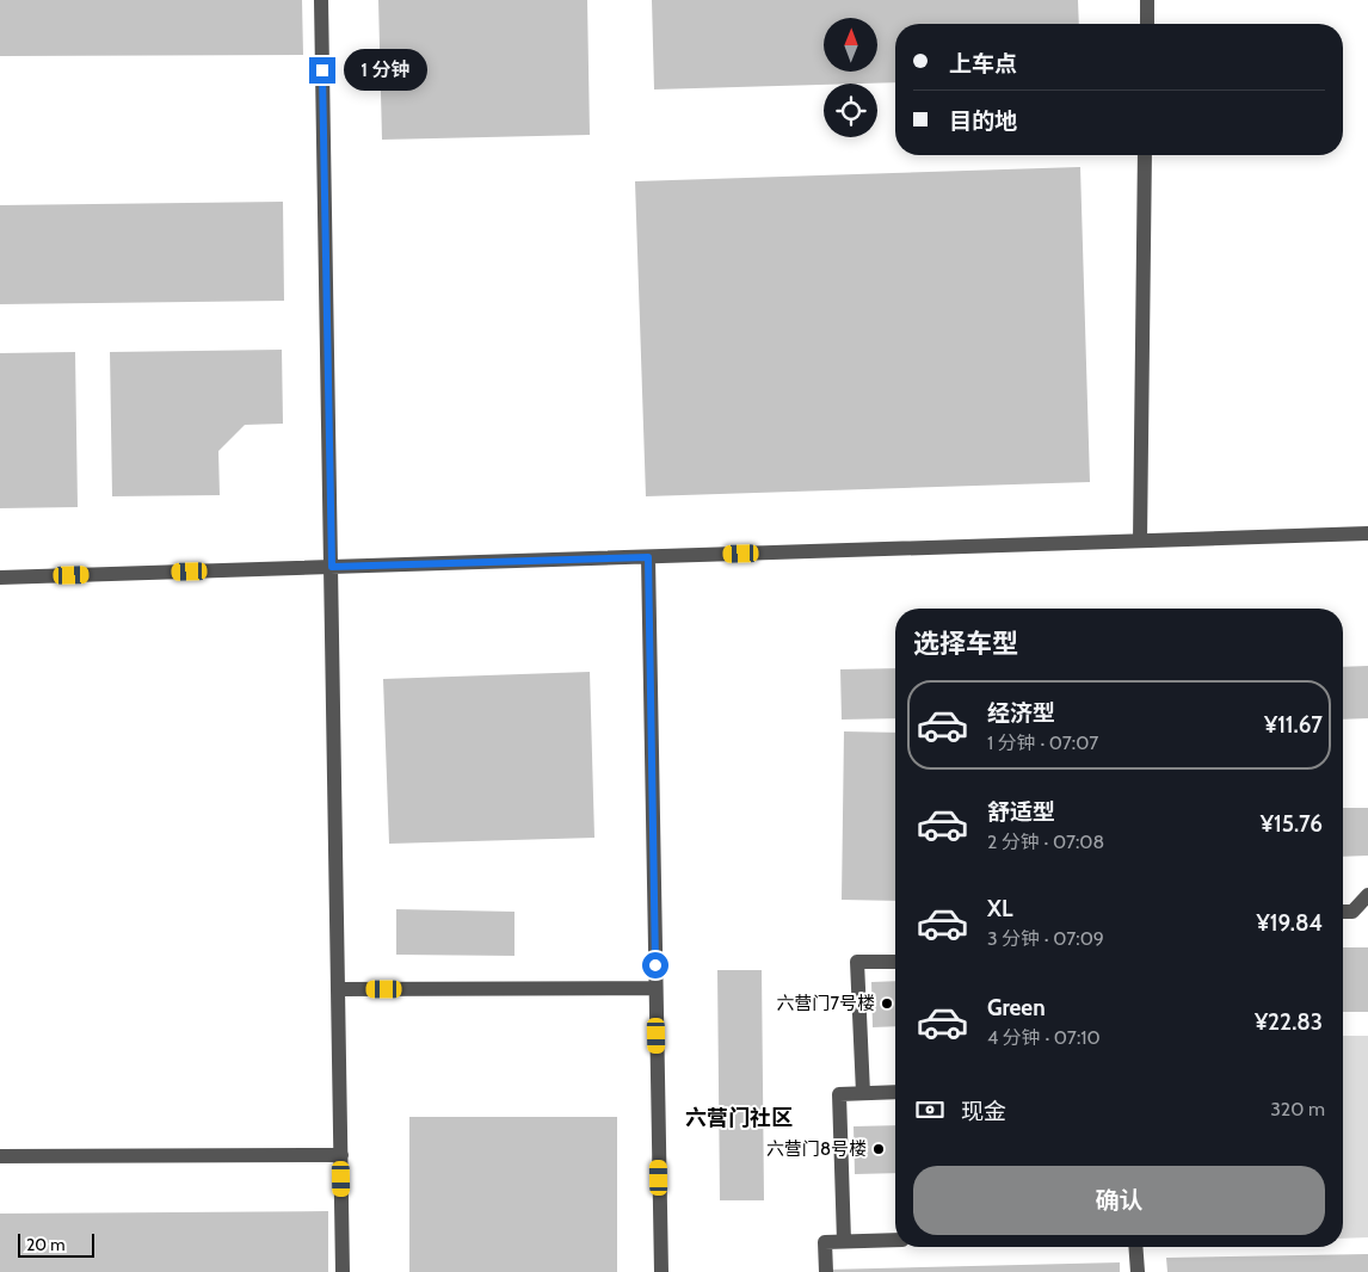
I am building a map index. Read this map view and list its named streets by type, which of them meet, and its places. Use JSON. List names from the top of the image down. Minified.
{"districts":["六营门社区"],"places":["六营门7号楼","六营门8号楼"],"scale_bar":"20 m","north":"top","page":{"banner":["上车点","目的地"],"bubble":"1 分钟","heading":"选择车型","list":[{"name":"经济型","note":"1 分钟 · 07:07","value":"¥11.67"},{"name":"舒适型","note":"2 分钟 · 07:08","value":"¥15.76"},{"name":"XL","note":"3 分钟 · 07:09","value":"¥19.84"},{"name":"Green","note":"4 分钟 · 07:10","value":"¥22.83"}],"pay":["现金","320 m"],"buttons":"确认","scale":"20 m"}}
